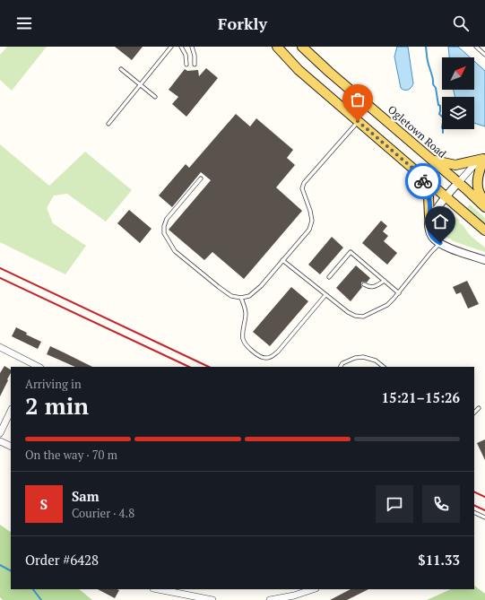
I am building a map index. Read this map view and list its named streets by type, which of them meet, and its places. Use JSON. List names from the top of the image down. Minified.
{"streets":{"main road":["Ogletown Road"]},"north":"top right","page":{"header":"Forkly","heading":["2 min","Arriving in","15:21–15:26"],"panel":["Sam","Courier · 4.8","Order #6428","$11.33"],"bar":"On the way · 70 m","round":"S"}}
